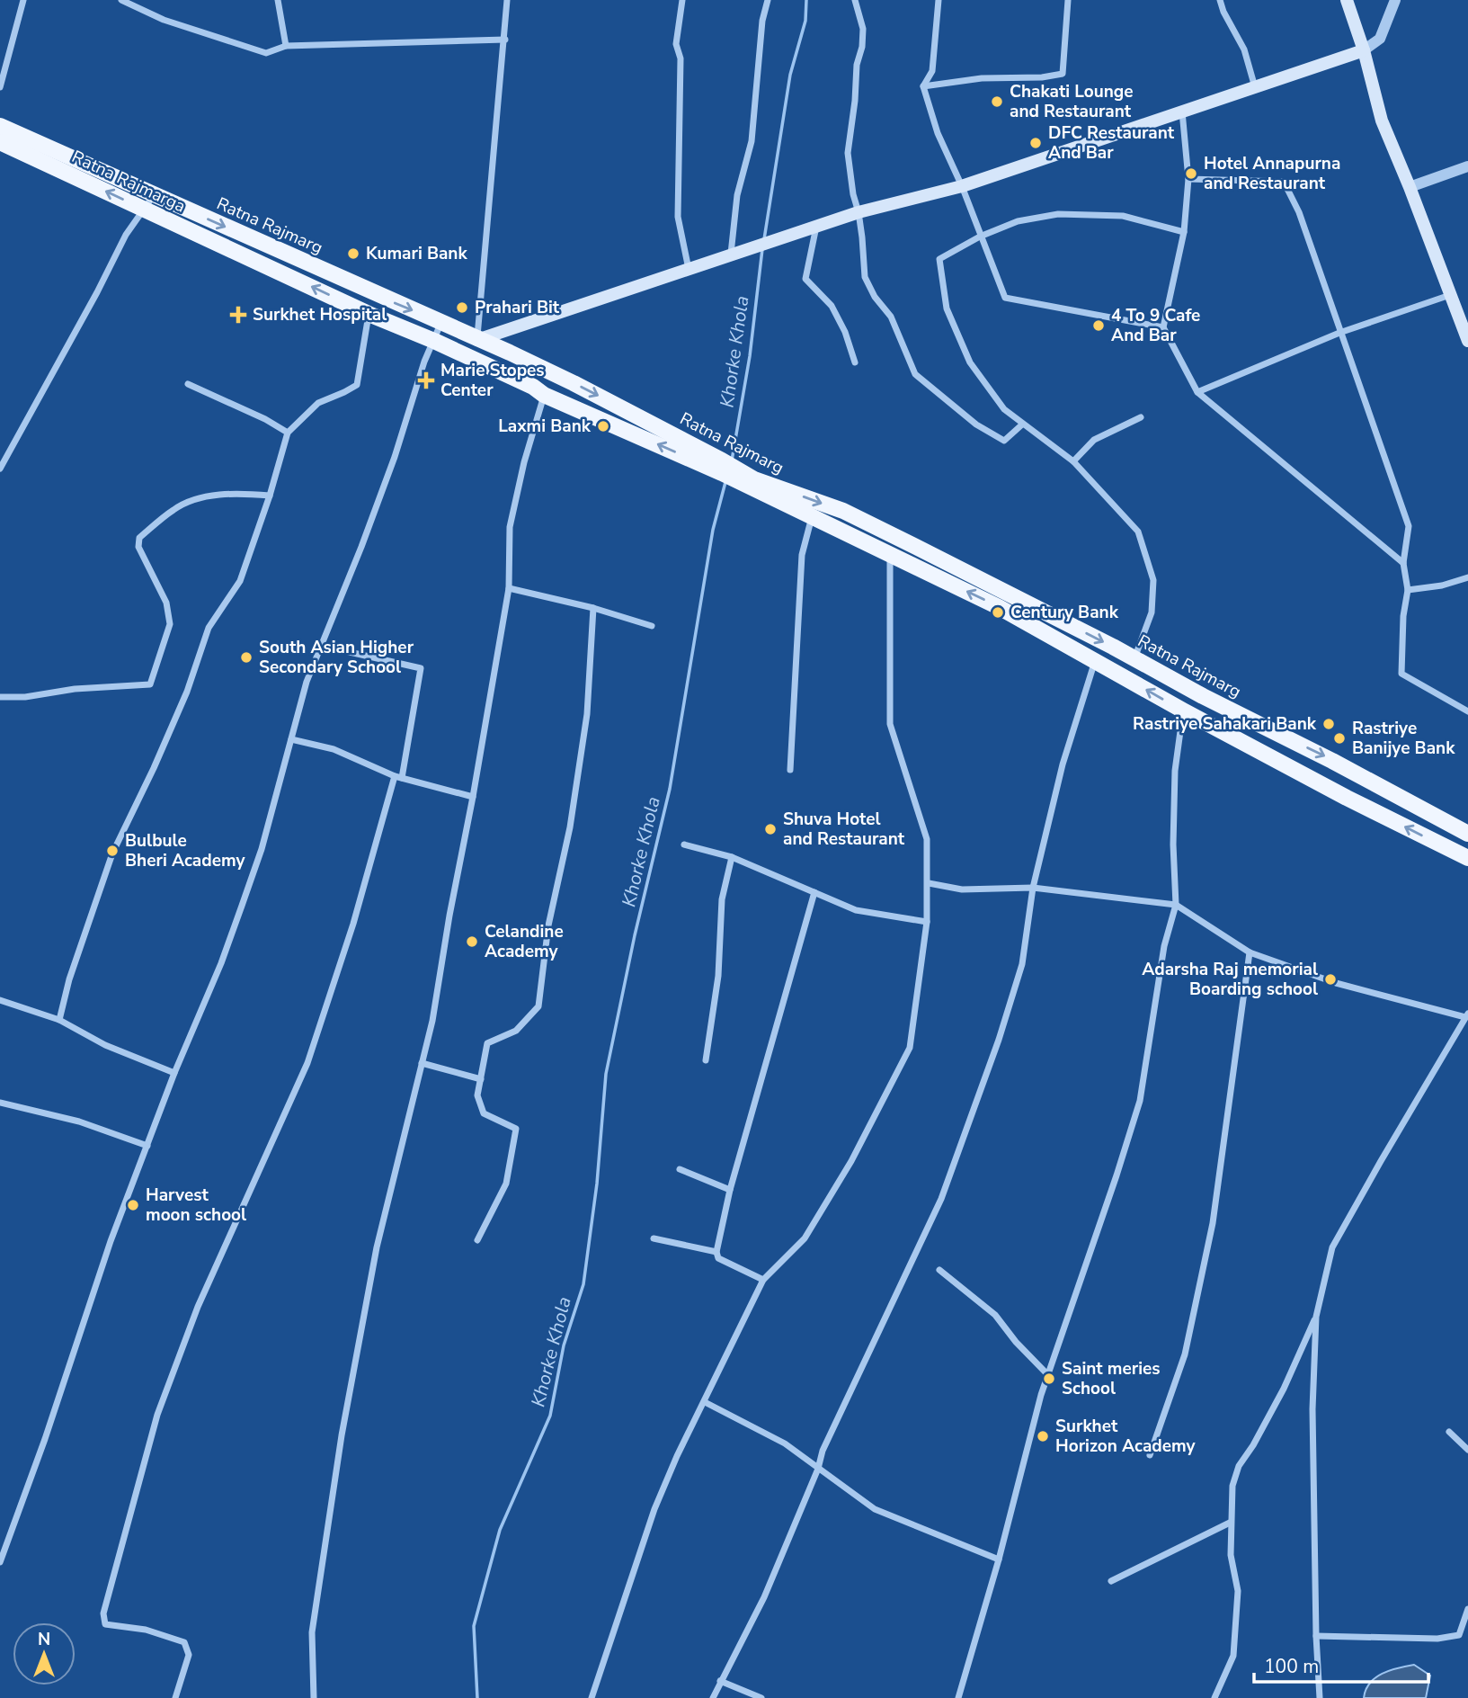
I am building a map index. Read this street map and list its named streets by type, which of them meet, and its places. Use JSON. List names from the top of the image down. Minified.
{"streets":{"main road":["Ratna Rajmarga","Ratna Rajmarg"]},"crossings":[["Ratna Rajmarga","Ratna Rajmarg"]],"one_way":["Ratna Rajmarga"],"water":["Khorke Khola"],"places":{"other":["Chakati Lounge and Restaurant","DFC Restaurant And Bar","Hotel Annapurna and Restaurant","Kumari Bank","Prahari Bit","4 To 9 Cafe And Bar","Laxmi Bank","Century Bank","South Asian Higher Secondary School","Rastriye Sahakari Bank","Rastriye Banijye Bank","Shuva Hotel and Restaurant","Bulbule Bheri Academy","Celandine Academy","Adarsha Raj memorial Boarding school","Harvest moon school","Saint meries School","Surkhet Horizon Academy"],"health":["Surkhet Hospital","Marie Stopes Center"]},"scale_bar":"100 m","north":"top"}
